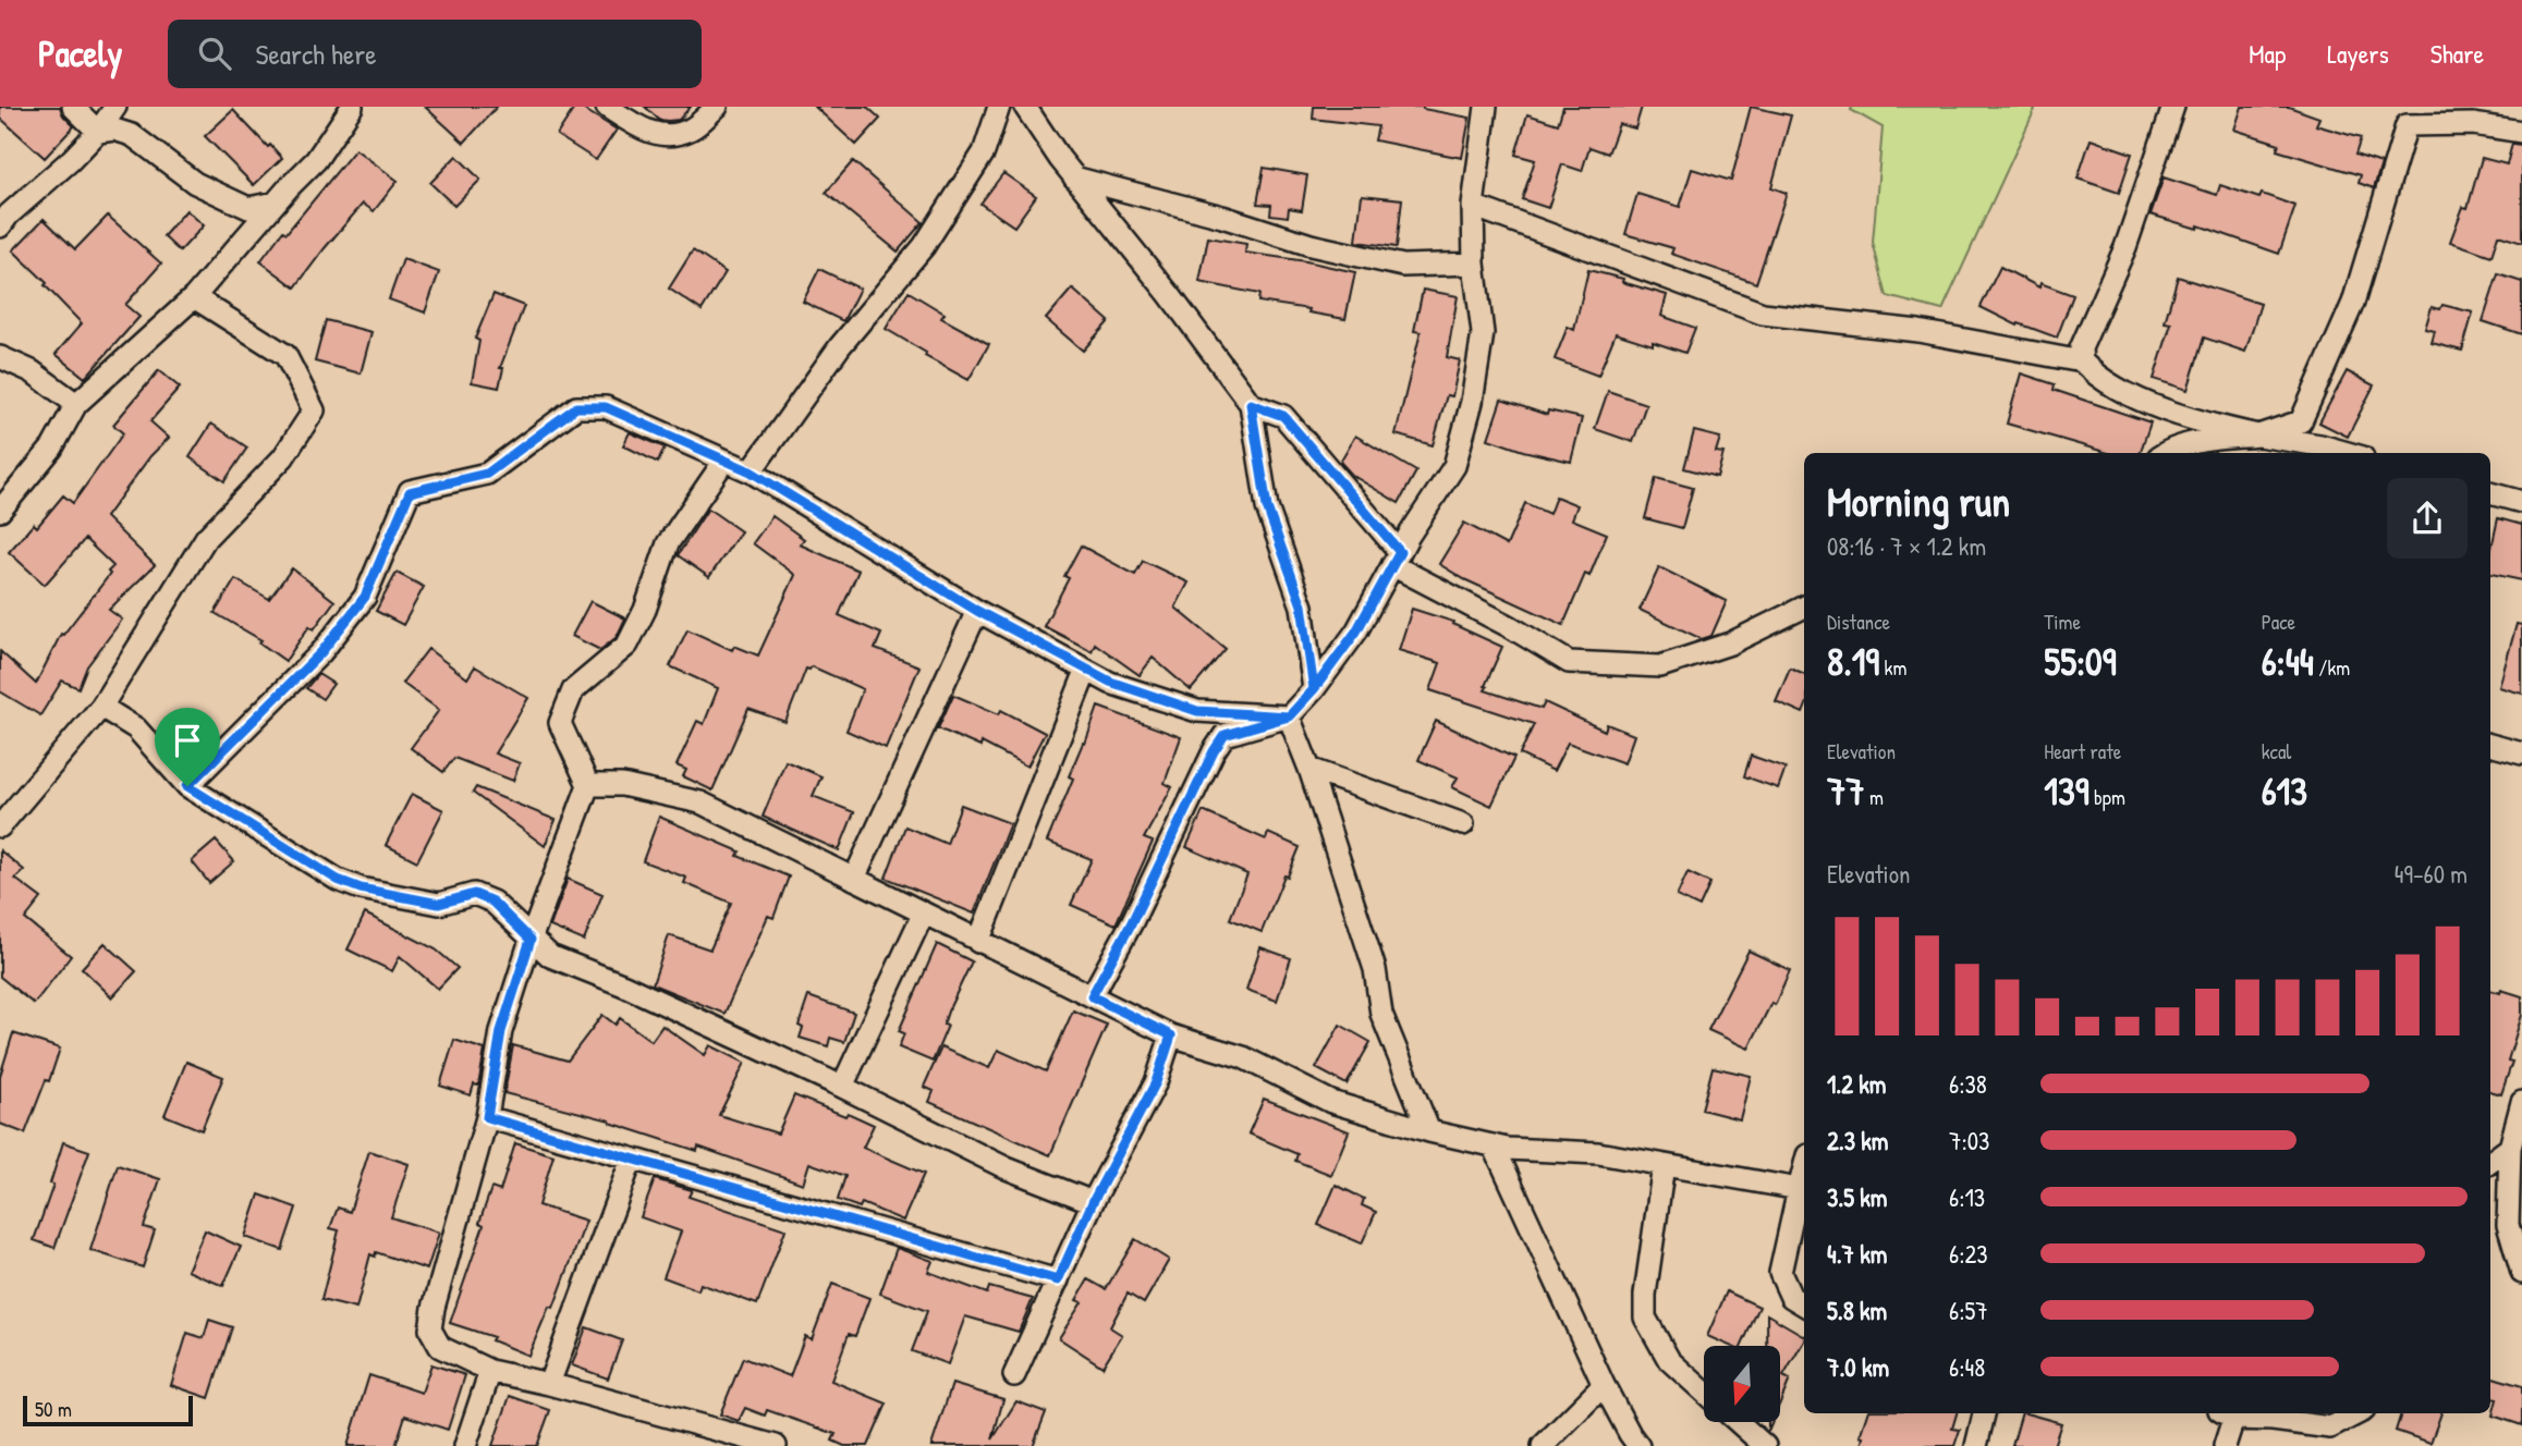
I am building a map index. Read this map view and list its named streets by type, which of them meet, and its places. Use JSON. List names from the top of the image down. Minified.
{"scale_bar":"50 m","north":"bottom","page":{"header":"Pacely","search":"Search here","nav":["Map","Layers","Share"],"heading":["Morning run","08:16 · 7 × 1.2 km"],"stats":[["Distance","8.19 km"],["Time","55:09"],["Pace","6:44 /km"],["Elevation","77 m"],["Heart rate","139 bpm"],["kcal","613"]],"chart":["Elevation","49–60 m"],"list":[{"name":"1.2 km","note":"6:38"},{"name":"2.3 km","note":"7:03"},{"name":"3.5 km","note":"6:13"},{"name":"4.7 km","note":"6:23"},{"name":"5.8 km","note":"6:57"},{"name":"7.0 km","note":"6:48"}],"scale":"50 m"}}
